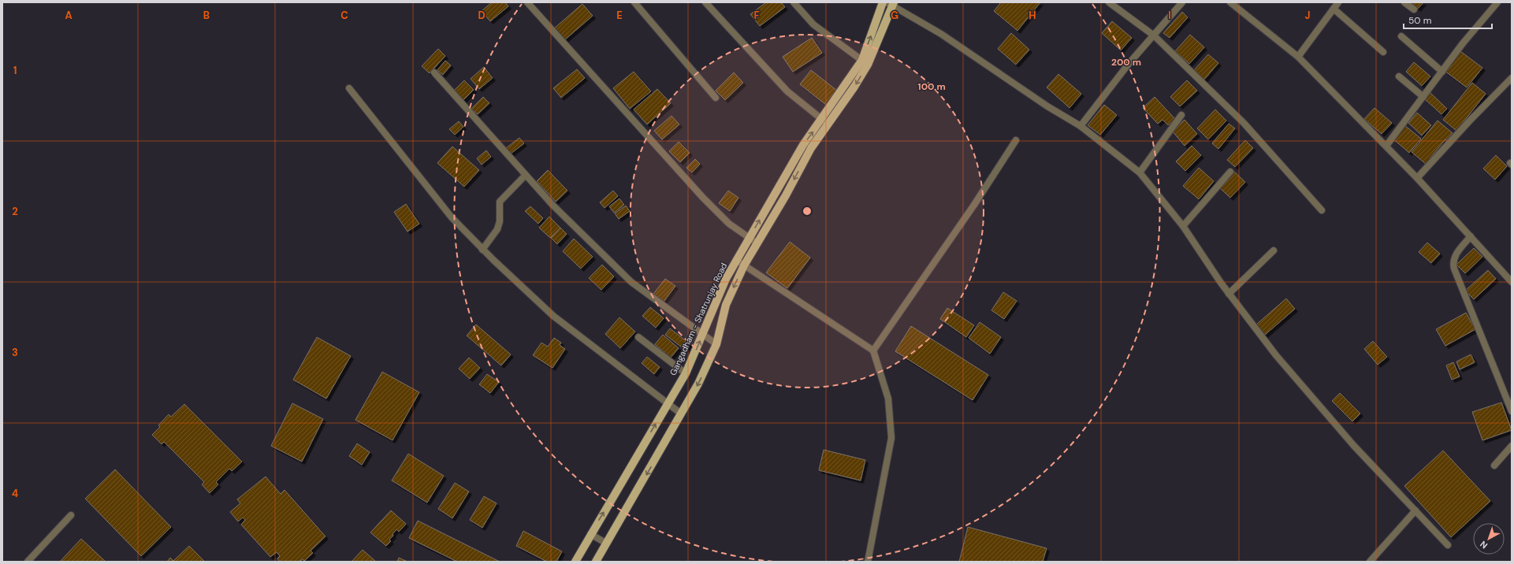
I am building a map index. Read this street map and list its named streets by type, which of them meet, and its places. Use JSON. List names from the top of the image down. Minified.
{"streets":{"main road":["Gangadham - Shatrunjay Road"]},"scale_bar":"50 m","north":"bottom left","grid":{"columns":["A","B","C","D","E","F","G","H","I","J"],"rows":["1","2","3","4"]},"rings":["200 m","100 m"]}
